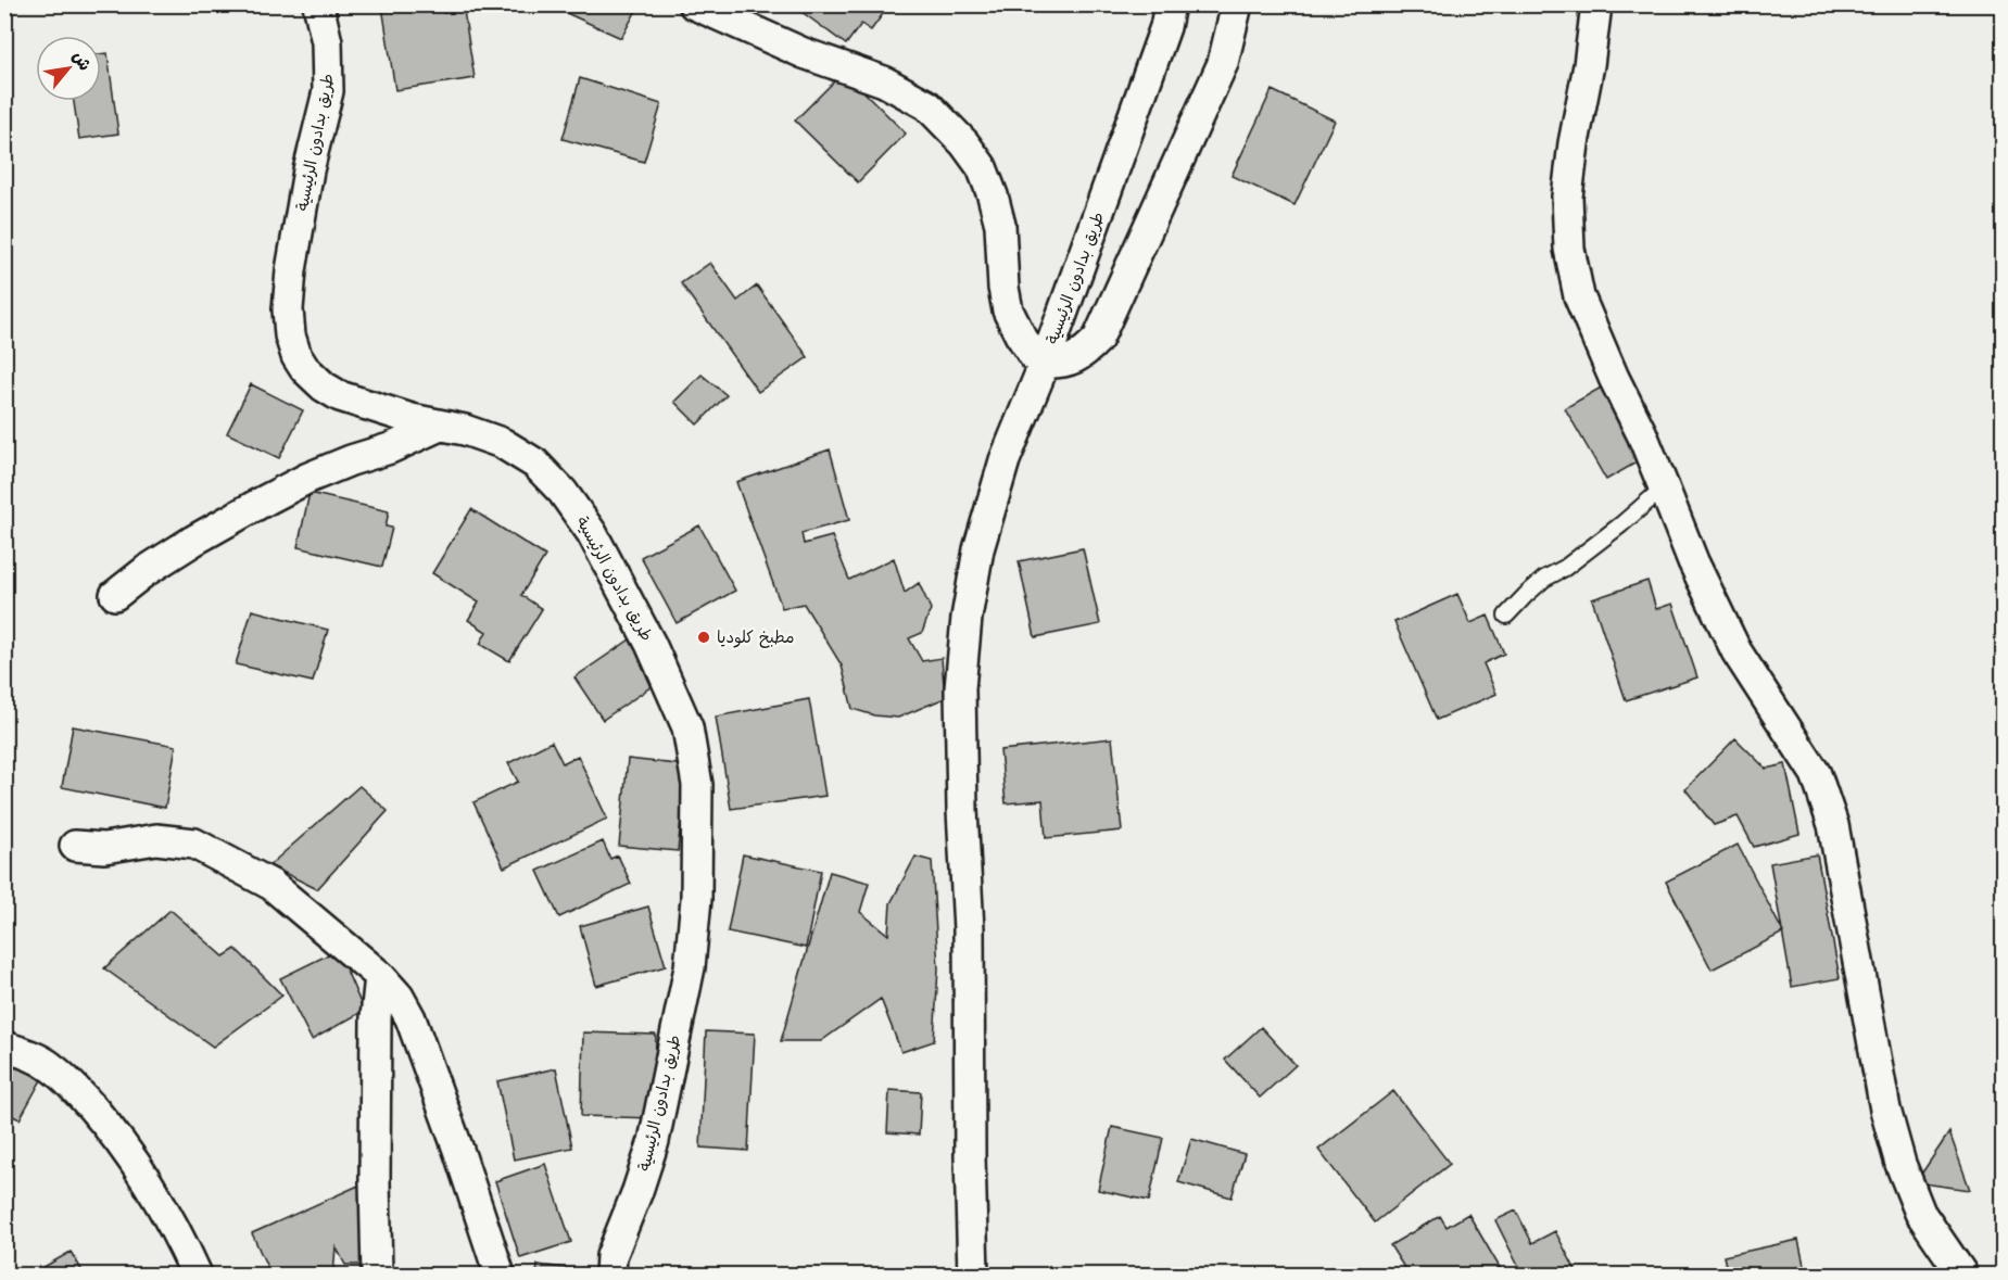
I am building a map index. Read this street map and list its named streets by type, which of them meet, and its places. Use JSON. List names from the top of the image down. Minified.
{"streets":{"street":["طريق بدادون الرئيسية"]},"places":["مطبخ كلوديا"],"north":"top right"}
